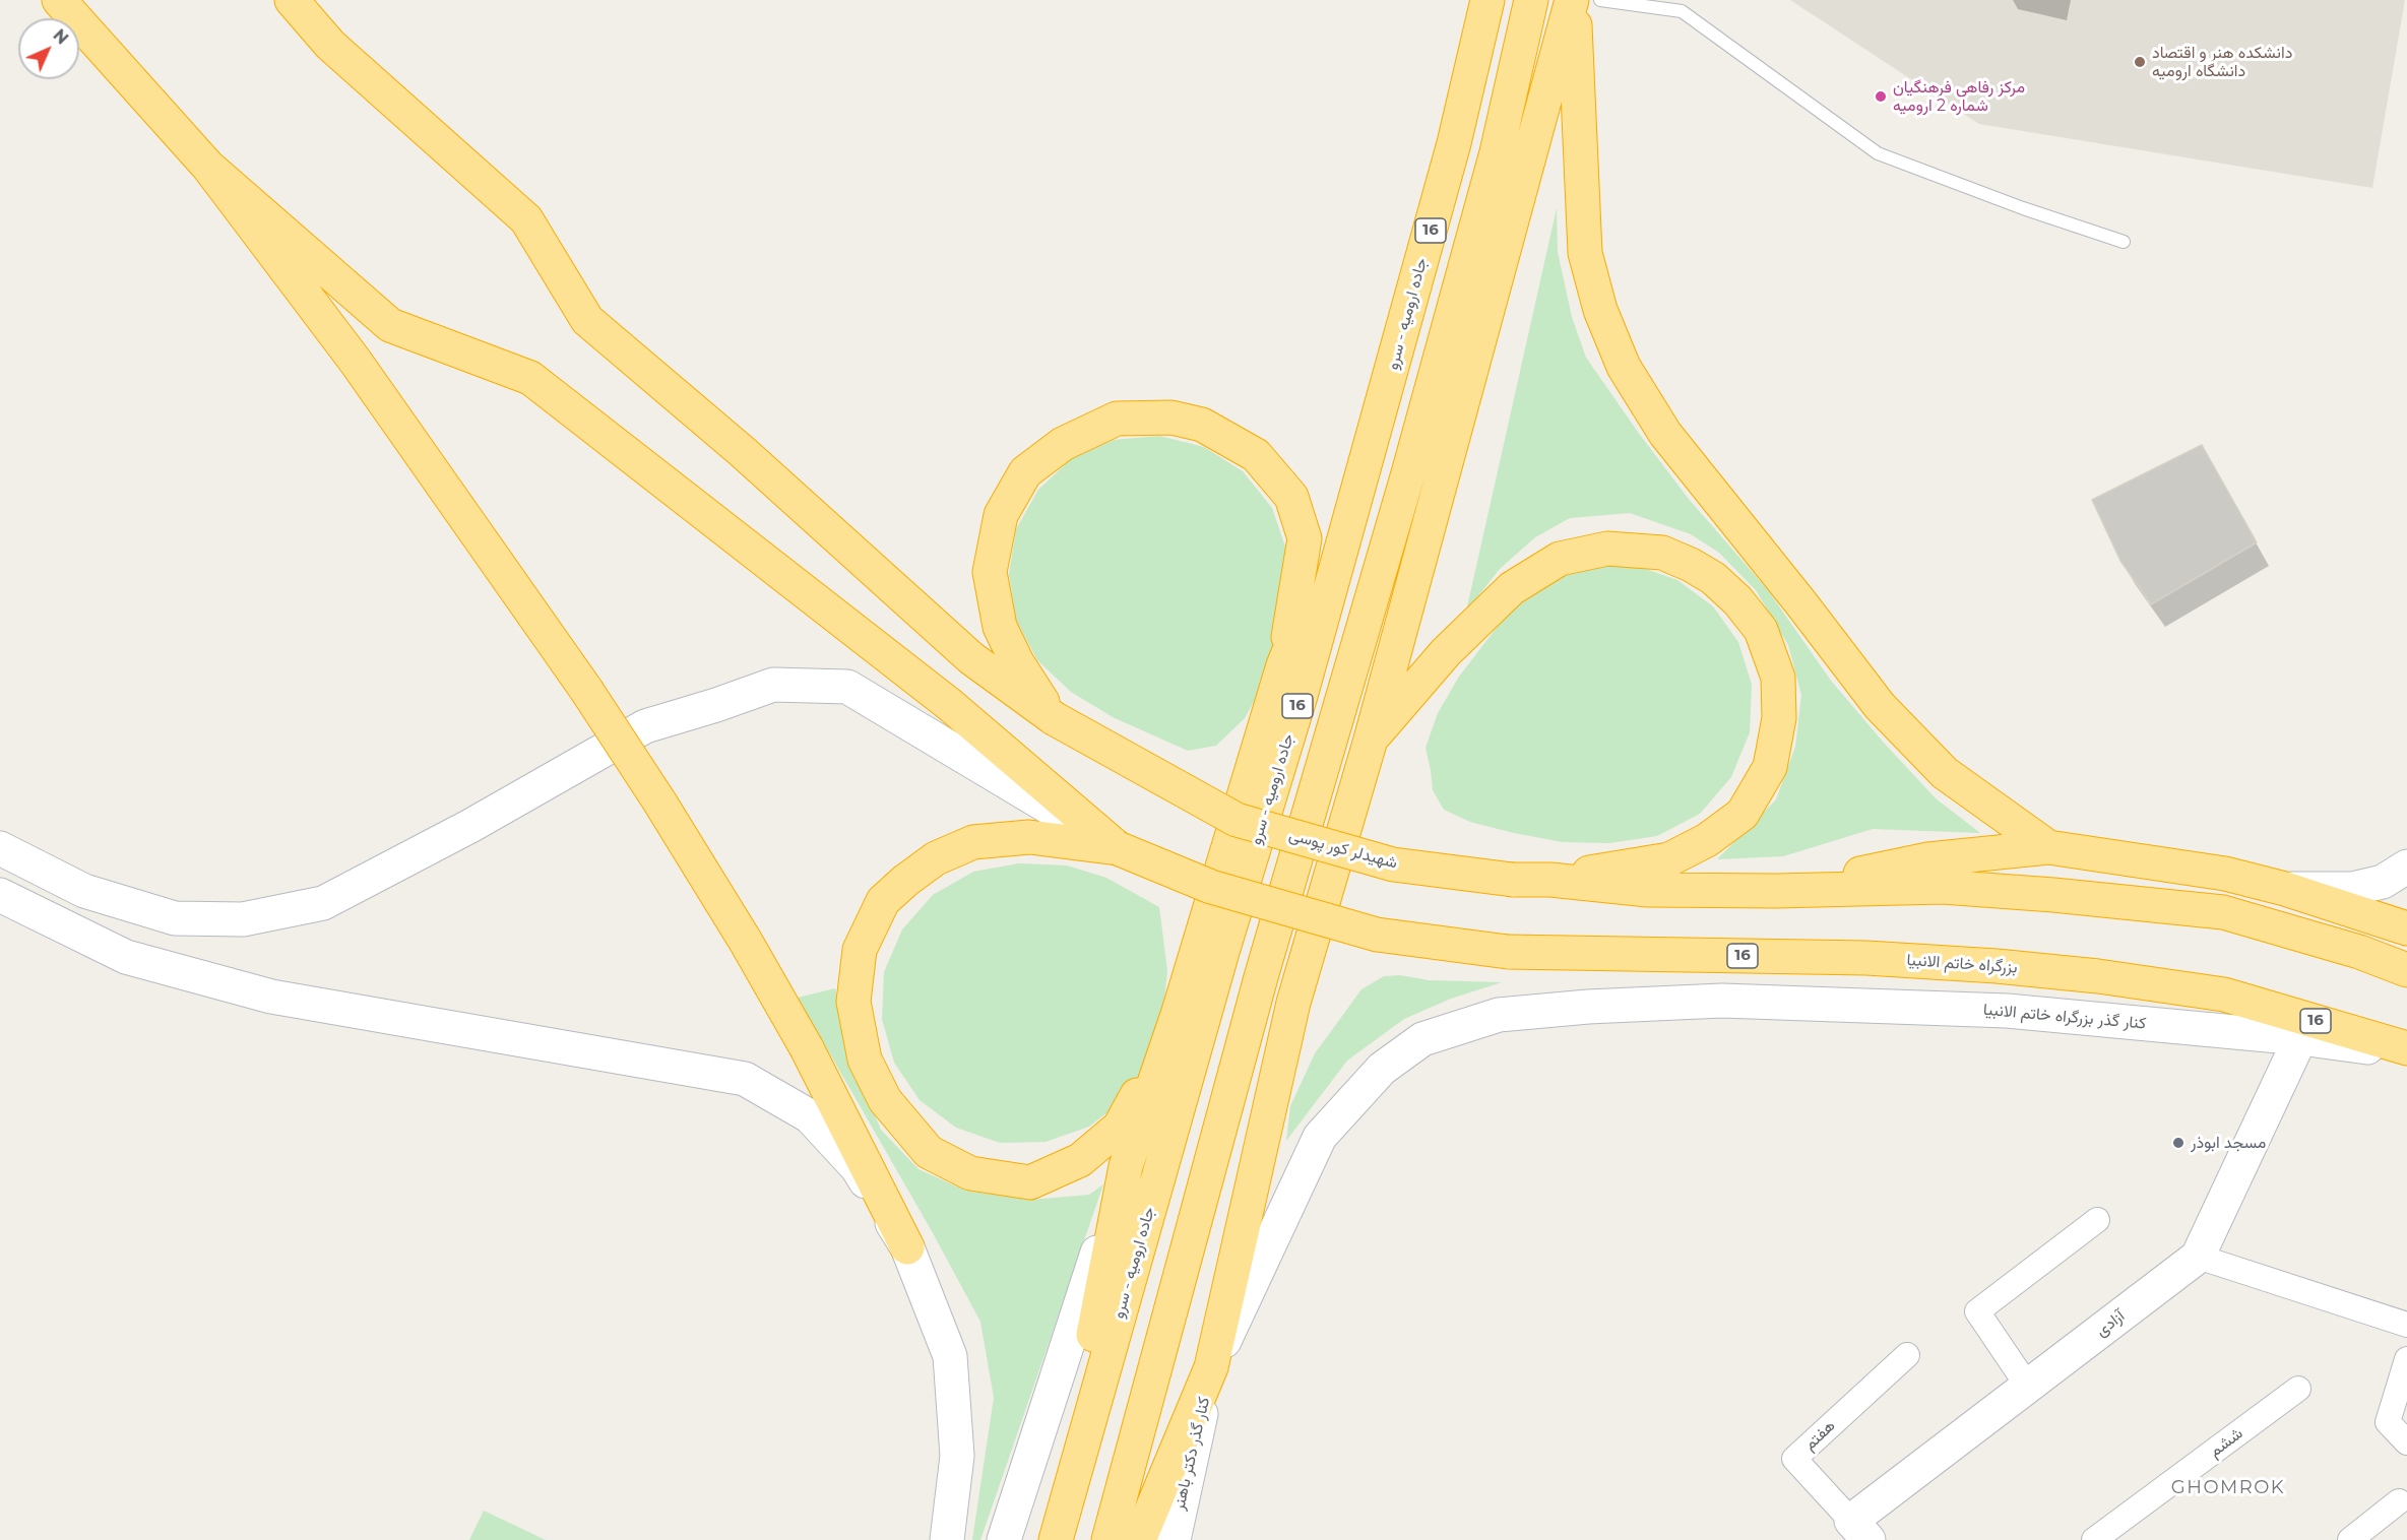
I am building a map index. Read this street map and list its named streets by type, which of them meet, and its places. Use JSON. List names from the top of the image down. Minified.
{"streets":{"highway":["16","جاده ارومیه - سرو","شهیدلر کور پوسی","بزرگراه خاتم الانبیا"],"main road":["کنار گذر بزرگراه خاتم الانبیا","آزادی","کنار گذر دکتر باهنر"],"street":["هفتم","ششم"]},"crossings":[["بزرگراه خاتم الانبیا","کنار گذر بزرگراه خاتم الانبیا"],["کنار گذر بزرگراه خاتم الانبیا","آزادی"],["کنار گذر بزرگراه خاتم الانبیا","کنار گذر دکتر باهنر"],["آزادی","هفتم"]],"districts":["GHOMROK"],"places":["دانشکده هنر و اقتصاد دانشگاه ارومیه","مرکز رفاهی فرهنگیان شماره 2 ارومیه","مسجد ابوذر"],"north":"top right"}
